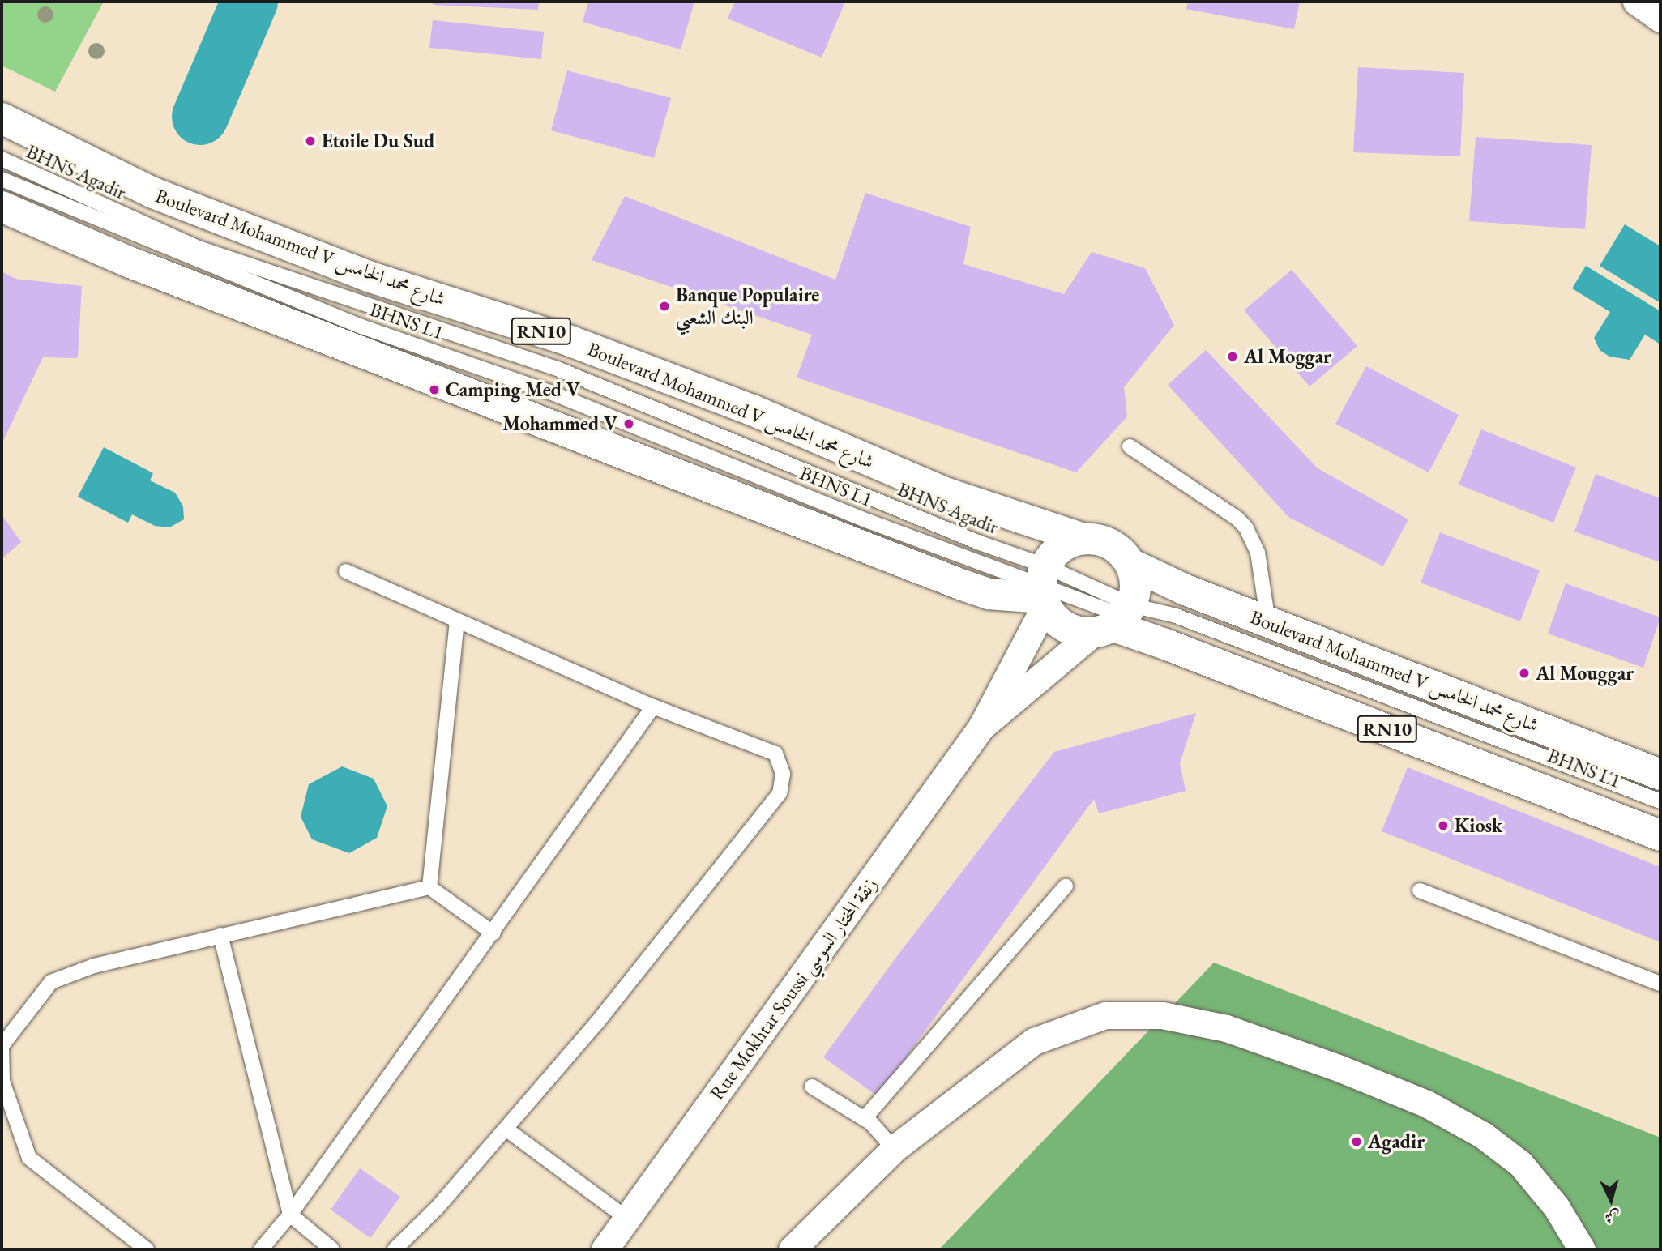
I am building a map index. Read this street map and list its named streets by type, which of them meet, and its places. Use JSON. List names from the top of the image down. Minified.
{"streets":{"main road":["Boulevard Mohammed V شارع محمد الخامس","RN10"],"street":["Rue Mokhtar Soussi زنقة المختار السوسي"],"lane":["BHNS Agadir","BHNS L1"]},"crossings":[["BHNS Agadir","Boulevard Mohammed V شارع محمد الخامس"],["BHNS Agadir","BHNS L1"],["BHNS Agadir","RN10"],["Boulevard Mohammed V شارع محمد الخامس","BHNS L1"],["Boulevard Mohammed V شارع محمد الخامس","RN10"],["BHNS L1","RN10"]],"places":["Etoile Du Sud","Banque Populaire البنك الشعبي","Al Moggar","Camping Med V","Mohammed V","Al Mouggar","Kiosk","Agadir"],"north":"bottom"}
